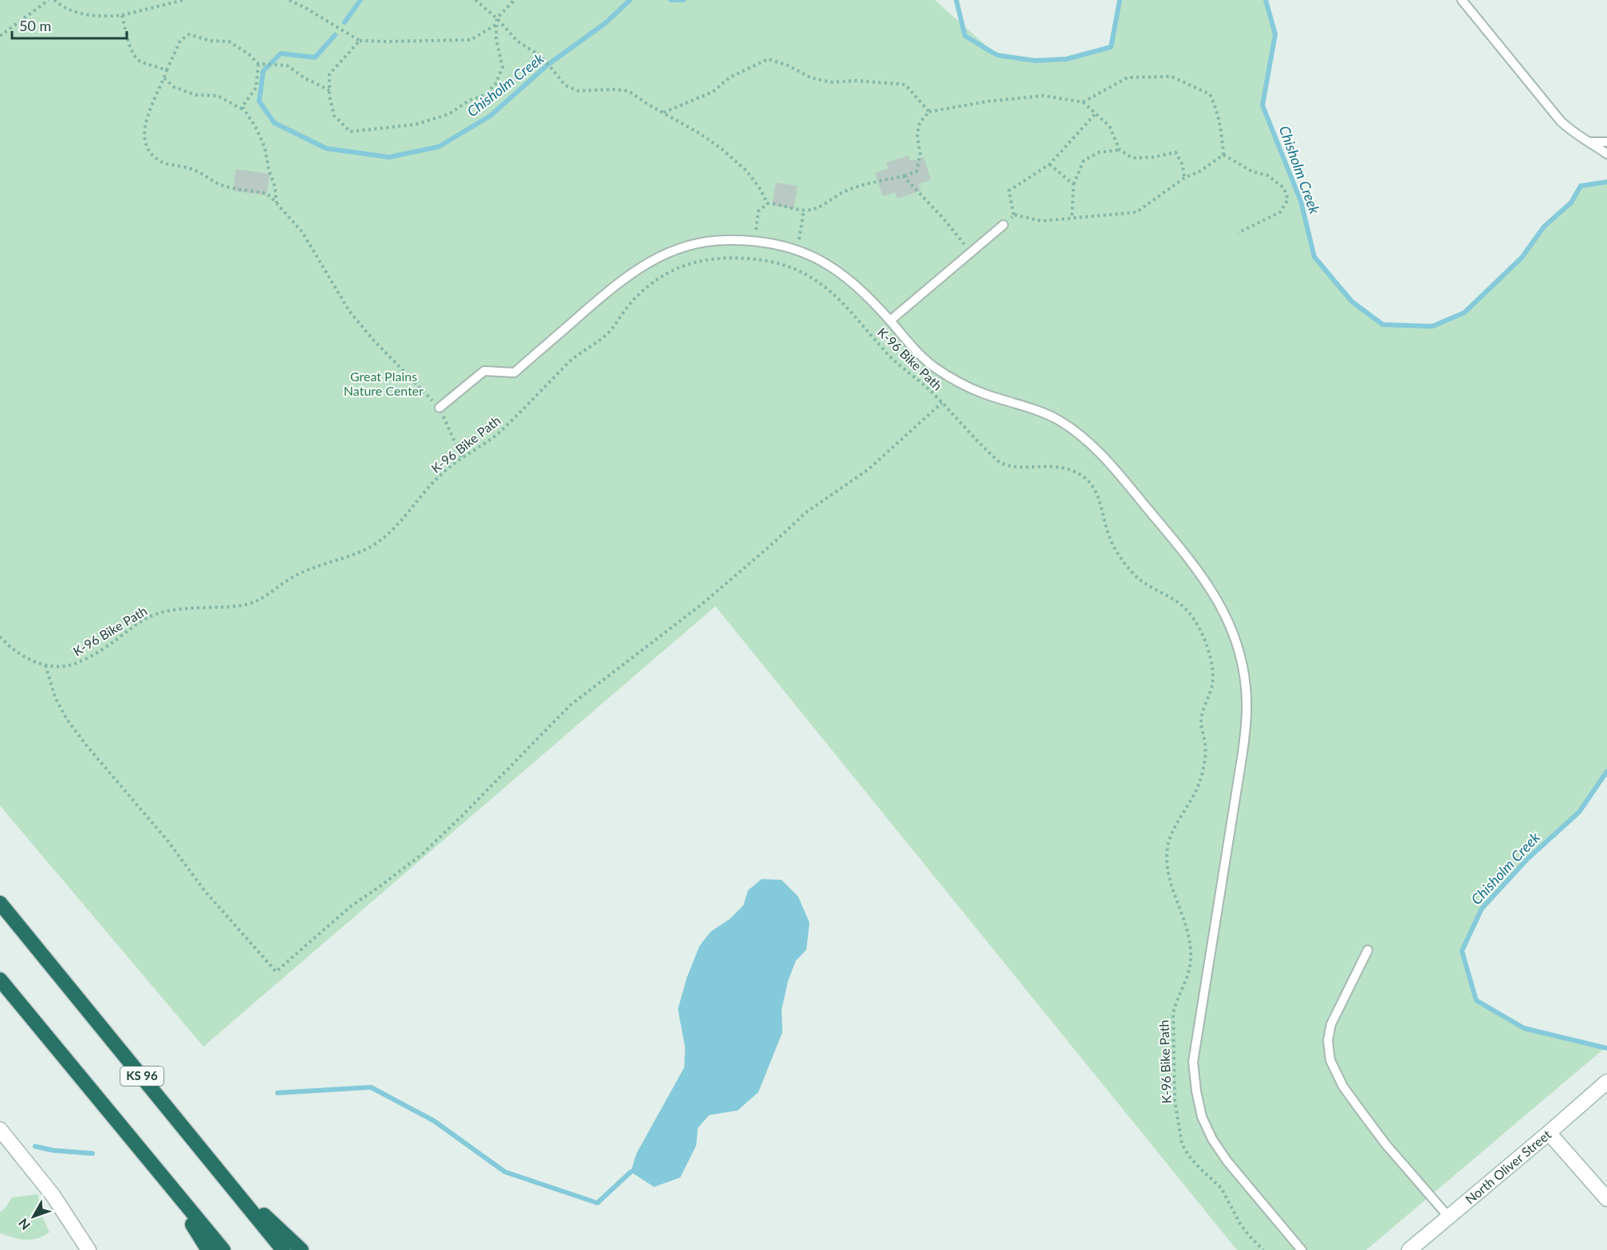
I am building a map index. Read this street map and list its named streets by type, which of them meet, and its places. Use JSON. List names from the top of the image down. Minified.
{"streets":{"highway":["KS 96"],"main road":["North Oliver Street"],"path":["K-96 Bike Path"]},"water":["Chisholm Creek"],"parks":["Great Plains Nature Center"],"scale_bar":"50 m","north":"bottom left"}
